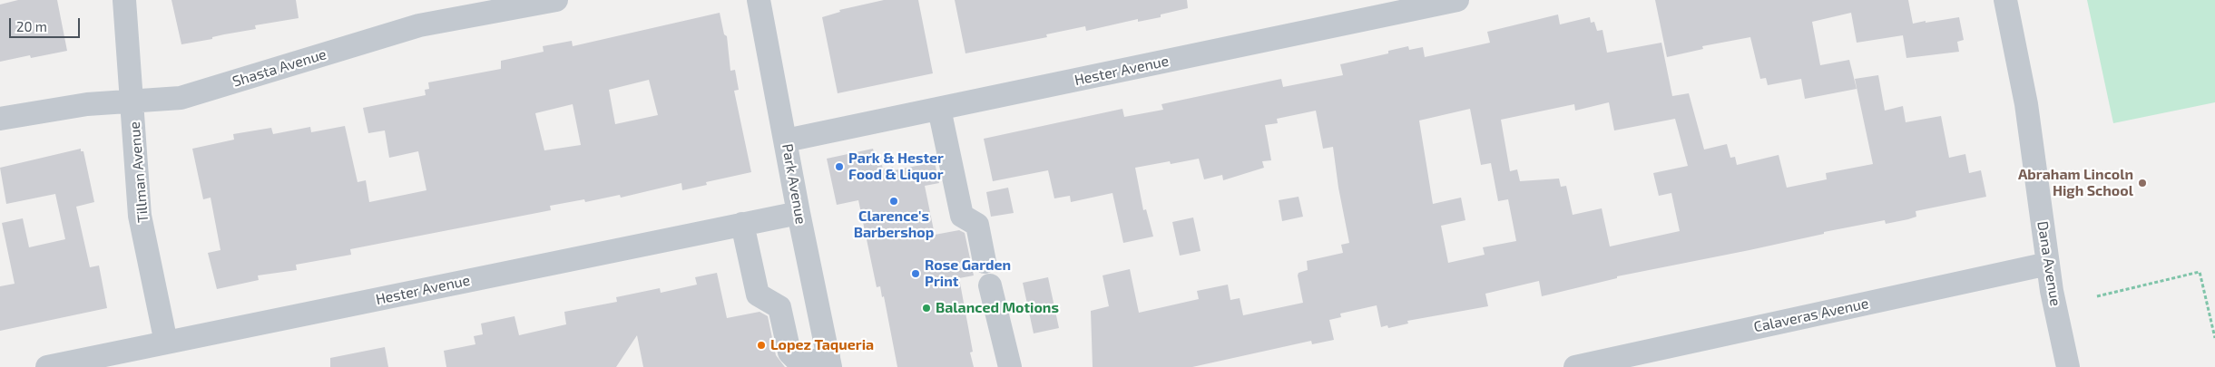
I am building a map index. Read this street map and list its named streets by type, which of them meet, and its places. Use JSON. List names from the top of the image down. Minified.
{"streets":{"street":["Shasta Avenue","Hester Avenue","Tillman Avenue","Park Avenue","Dana Avenue","Calaveras Avenue"]},"crossings":[["Shasta Avenue","Tillman Avenue"],["Hester Avenue","Tillman Avenue"],["Hester Avenue","Park Avenue"],["Dana Avenue","Calaveras Avenue"]],"places":["Park & Hester Food & Liquor","Abraham Lincoln High School","Clarence's Barbershop","Rose Garden Print","Balanced Motions","Lopez Taqueria"],"scale_bar":"20 m"}
